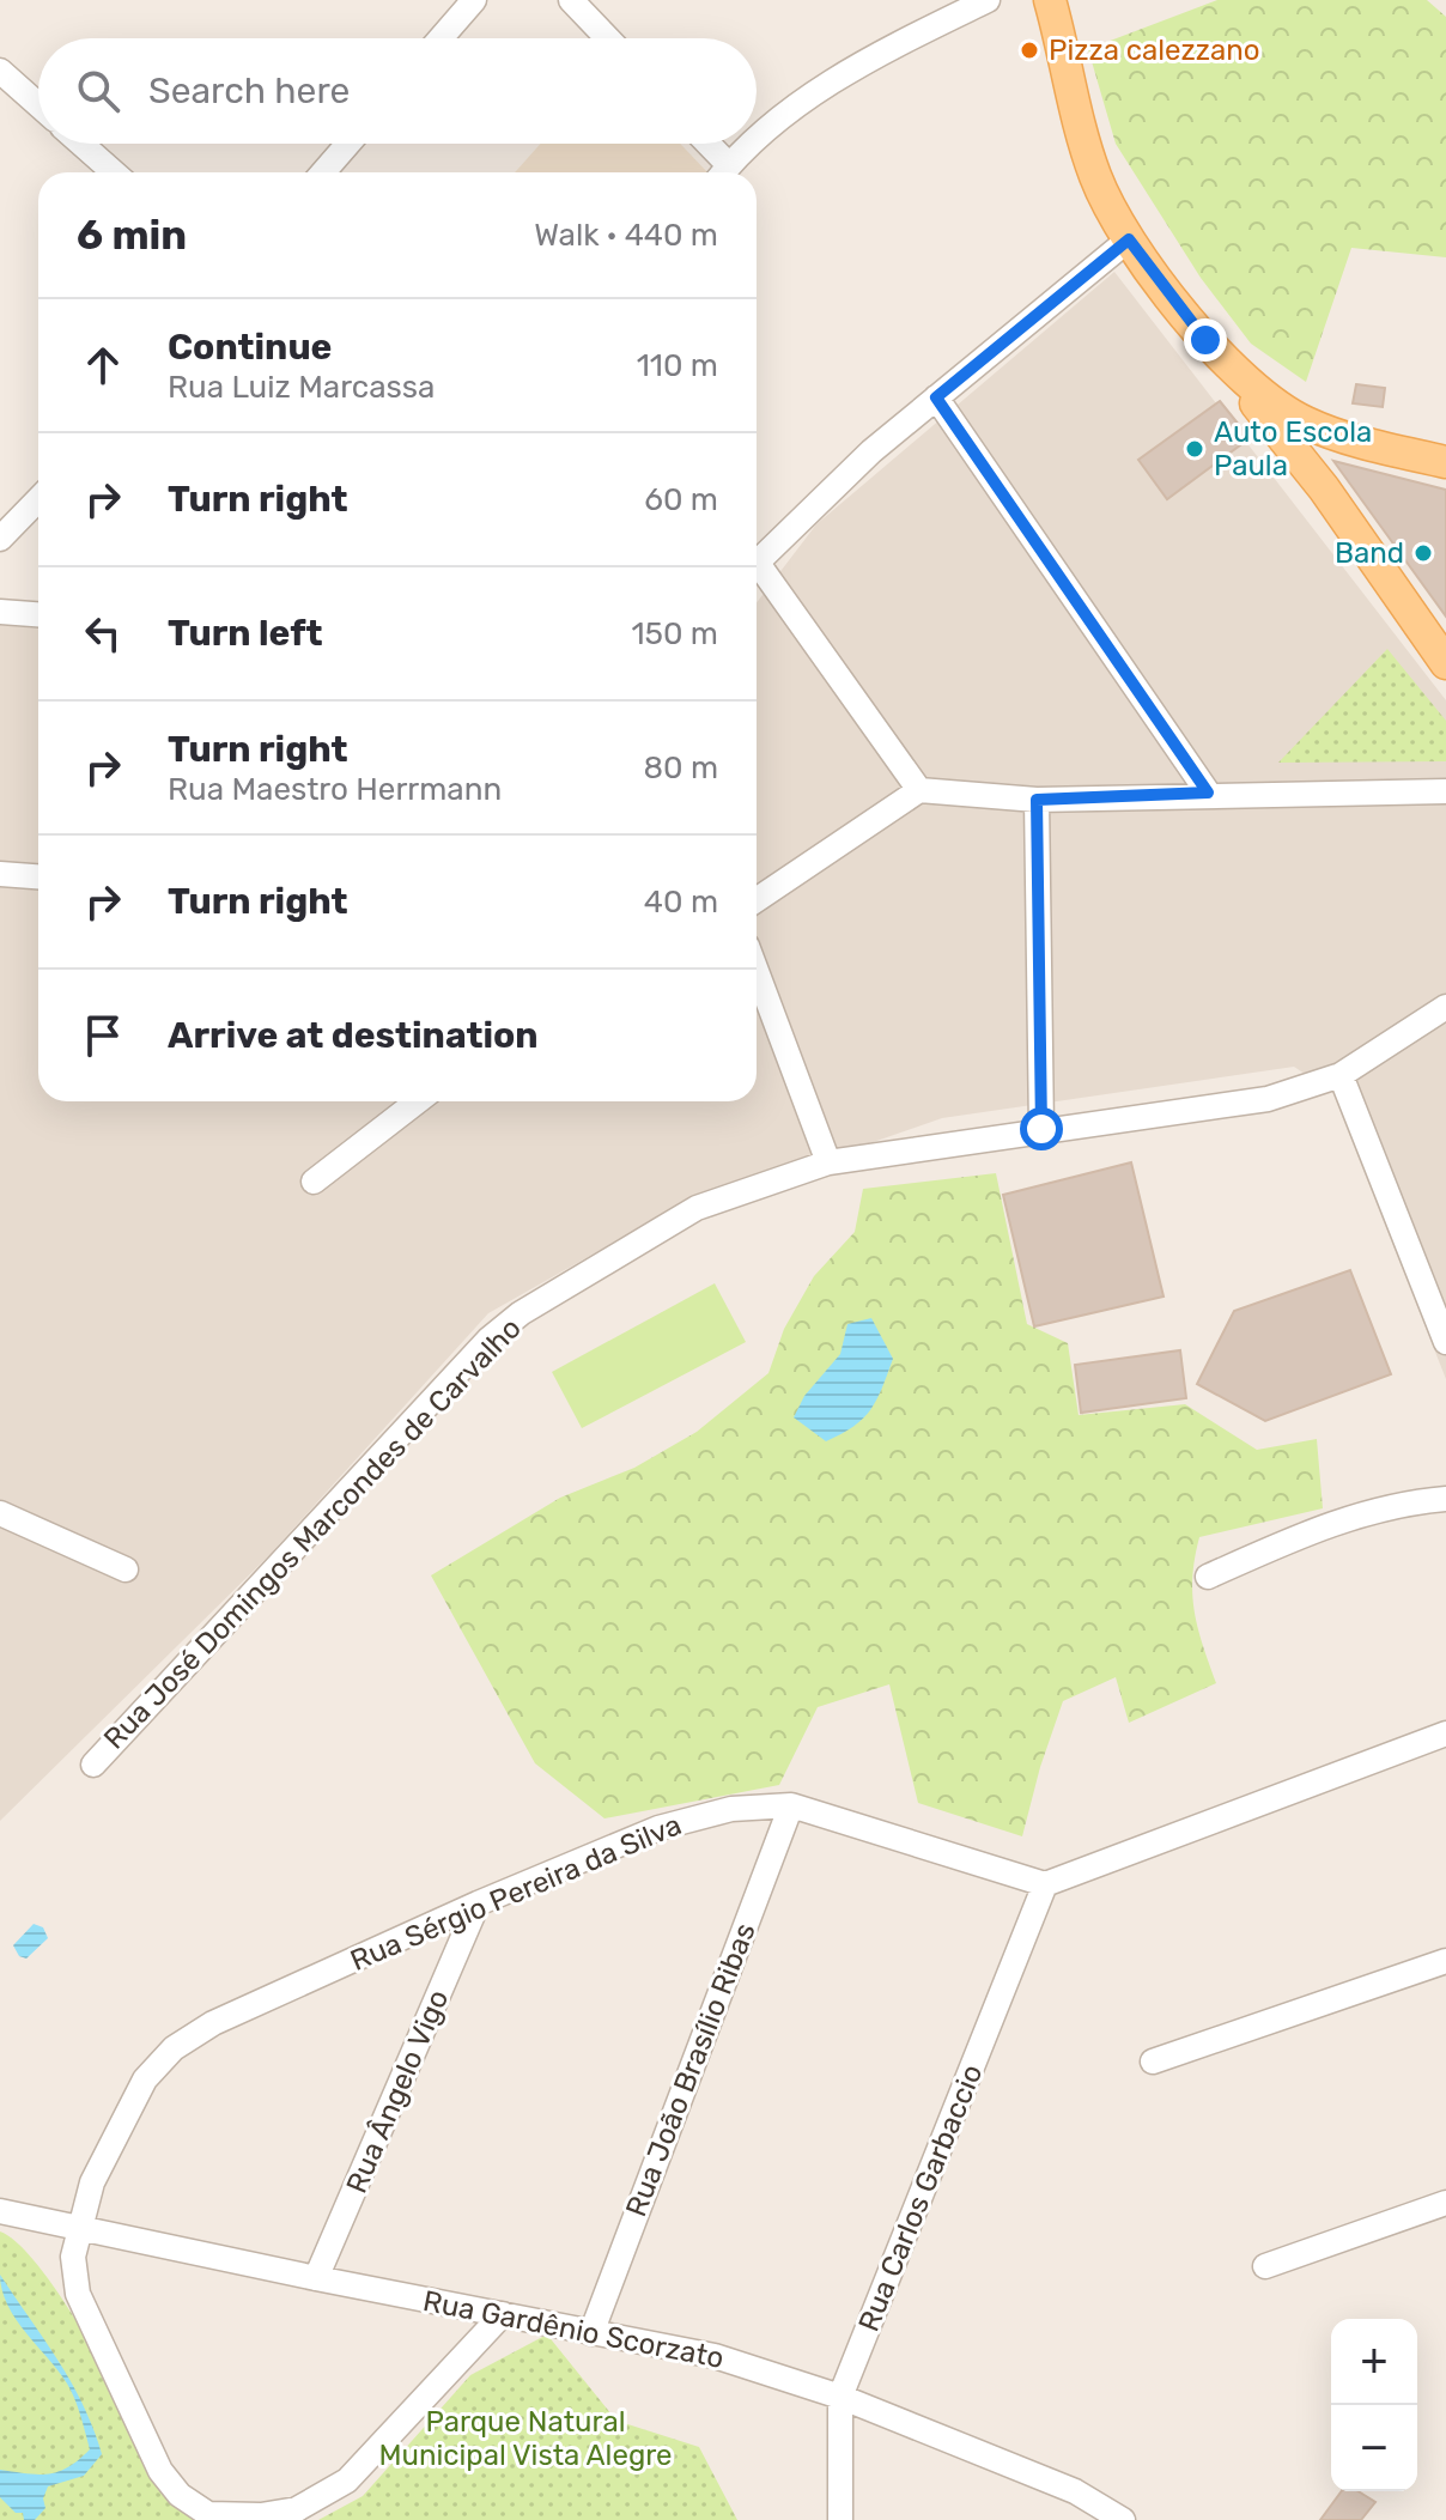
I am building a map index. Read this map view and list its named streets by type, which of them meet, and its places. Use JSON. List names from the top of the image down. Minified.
{"streets":{"street":["Rua José Domingos Marcondes de Carvalho","Rua Sérgio Pereira da Silva","Rua João Brasílio Ribas","Rua Ângelo Vigo","Rua Carlos Garbaccio","Rua Gardênio Scorzato"]},"crossings":[["Rua Sérgio Pereira da Silva","Rua João Brasílio Ribas"],["Rua Sérgio Pereira da Silva","Rua Ângelo Vigo"],["Rua Sérgio Pereira da Silva","Rua Carlos Garbaccio"],["Rua Sérgio Pereira da Silva","Rua Gardênio Scorzato"],["Rua João Brasílio Ribas","Rua Gardênio Scorzato"],["Rua Ângelo Vigo","Rua Gardênio Scorzato"],["Rua Carlos Garbaccio","Rua Gardênio Scorzato"]],"parks":["Parque Natural Municipal Vista Alegre"],"places":["Pizza calezzano","Auto Escola Paula","Band"],"page":{"search":"Search here","heading":["6 min","Walk · 440 m"],"list":[["Continue","Rua Luiz Marcassa","110 m"],["Turn right","60 m"],["Turn left","150 m"],["Turn right","Rua Maestro Herrmann","80 m"],["Turn right","40 m"],"Arrive at destination"],"map_buttons":["+","−"]}}
